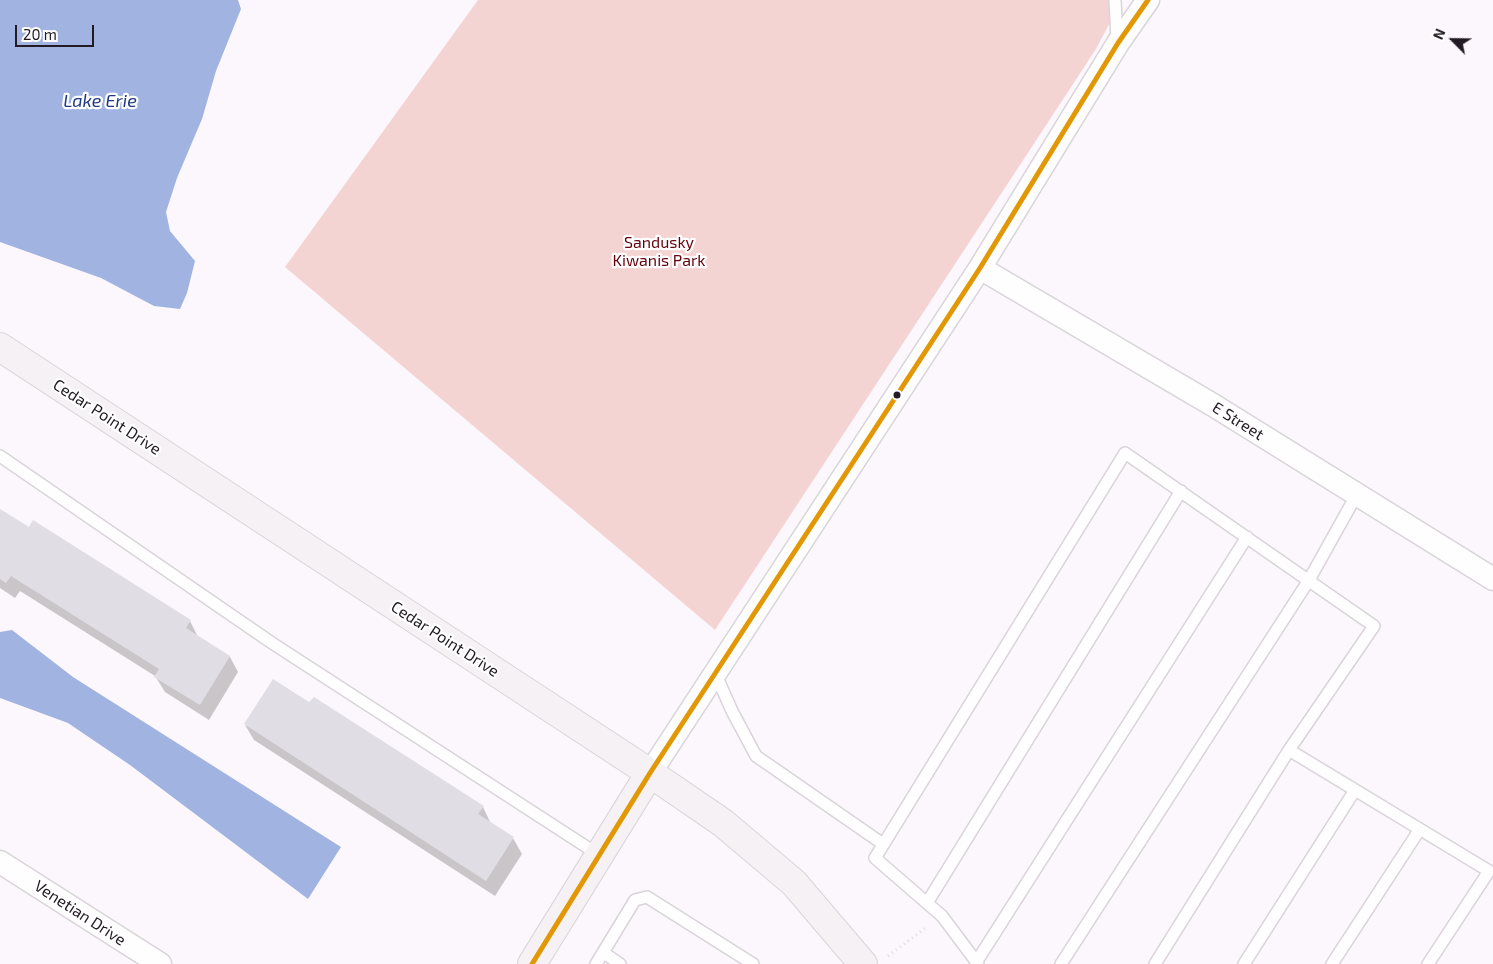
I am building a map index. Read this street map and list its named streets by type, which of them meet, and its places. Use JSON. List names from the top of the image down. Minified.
{"streets":{"main road":["Cedar Point Drive"],"street":["E Street","Venetian Drive"]},"water":["Lake Erie"],"parks":["Sandusky Kiwanis Park"],"scale_bar":"20 m","north":"top left"}
